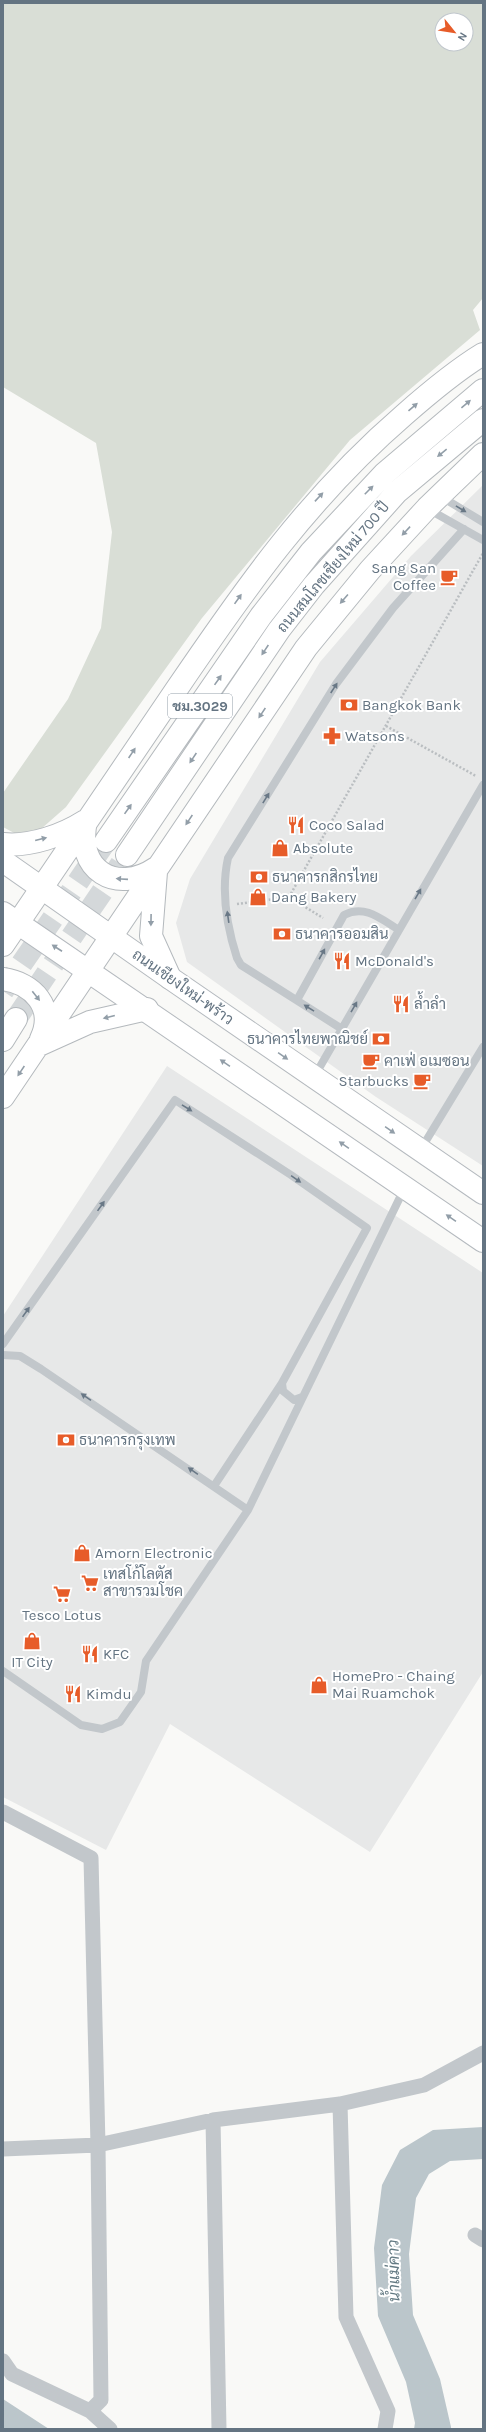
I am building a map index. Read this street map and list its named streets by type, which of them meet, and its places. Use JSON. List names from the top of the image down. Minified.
{"streets":{"main road":["ถนนสมโภชเชียงใหม่ 700 ปี","ชม.3029","ถนนเชียงใหม่-พร้าว"]},"water":["น้ำแม่คาว"],"places":{"cafe":["Sang San Coffee","คาเฟ่ อเมซอน","Starbucks"],"bank":["Bangkok Bank","ธนาคารกสิกรไทย","ธนาคารออมสิน","ธนาคารไทยพาณิชย์","ธนาคารกรุงเทพ"],"pharmacy":["Watsons"],"restaurant":["Coco Salad","McDonald's","ล้ำลำ","KFC","Kimdu"],"shop":["Absolute","Dang Bakery","Amorn Electronic","IT City","HomePro - Chaing Mai Ruamchok"],"supermarket":["เทสโก้โลตัส สาขารวมโชค","Tesco Lotus"]},"north":"bottom right"}
